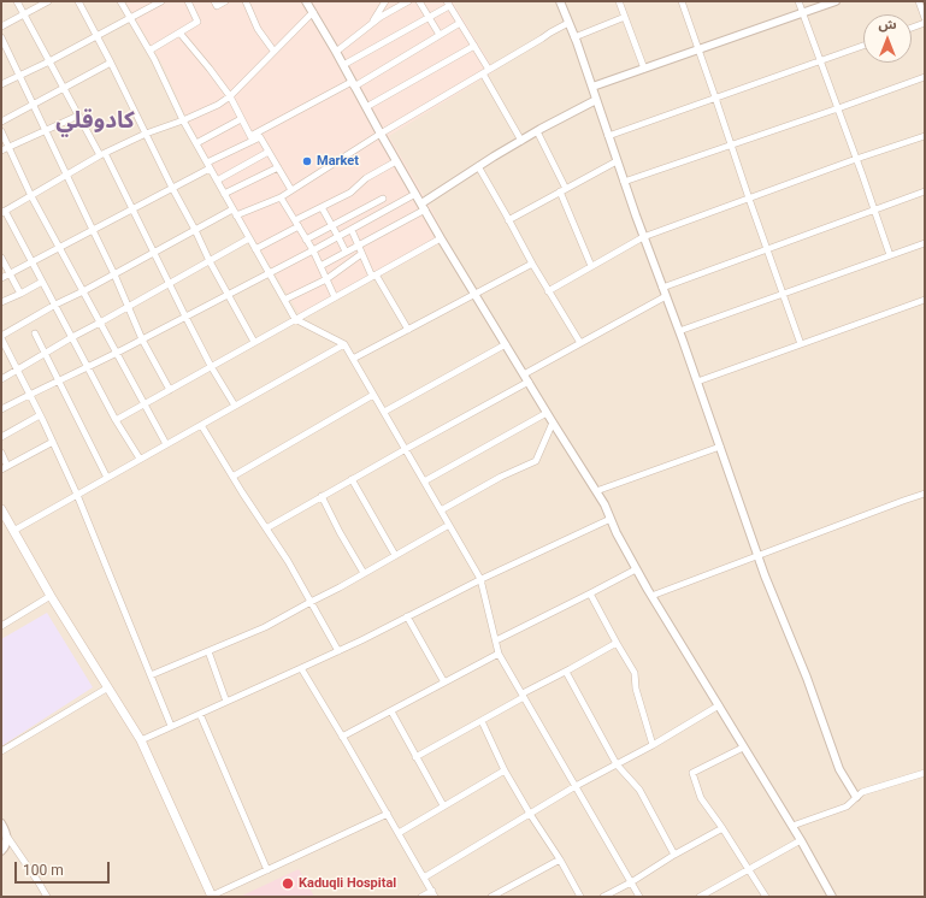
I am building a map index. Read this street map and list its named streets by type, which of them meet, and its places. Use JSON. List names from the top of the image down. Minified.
{"districts":["كادوقلي"],"places":["Market","Kaduqli Hospital"],"scale_bar":"100 m","north":"top"}
